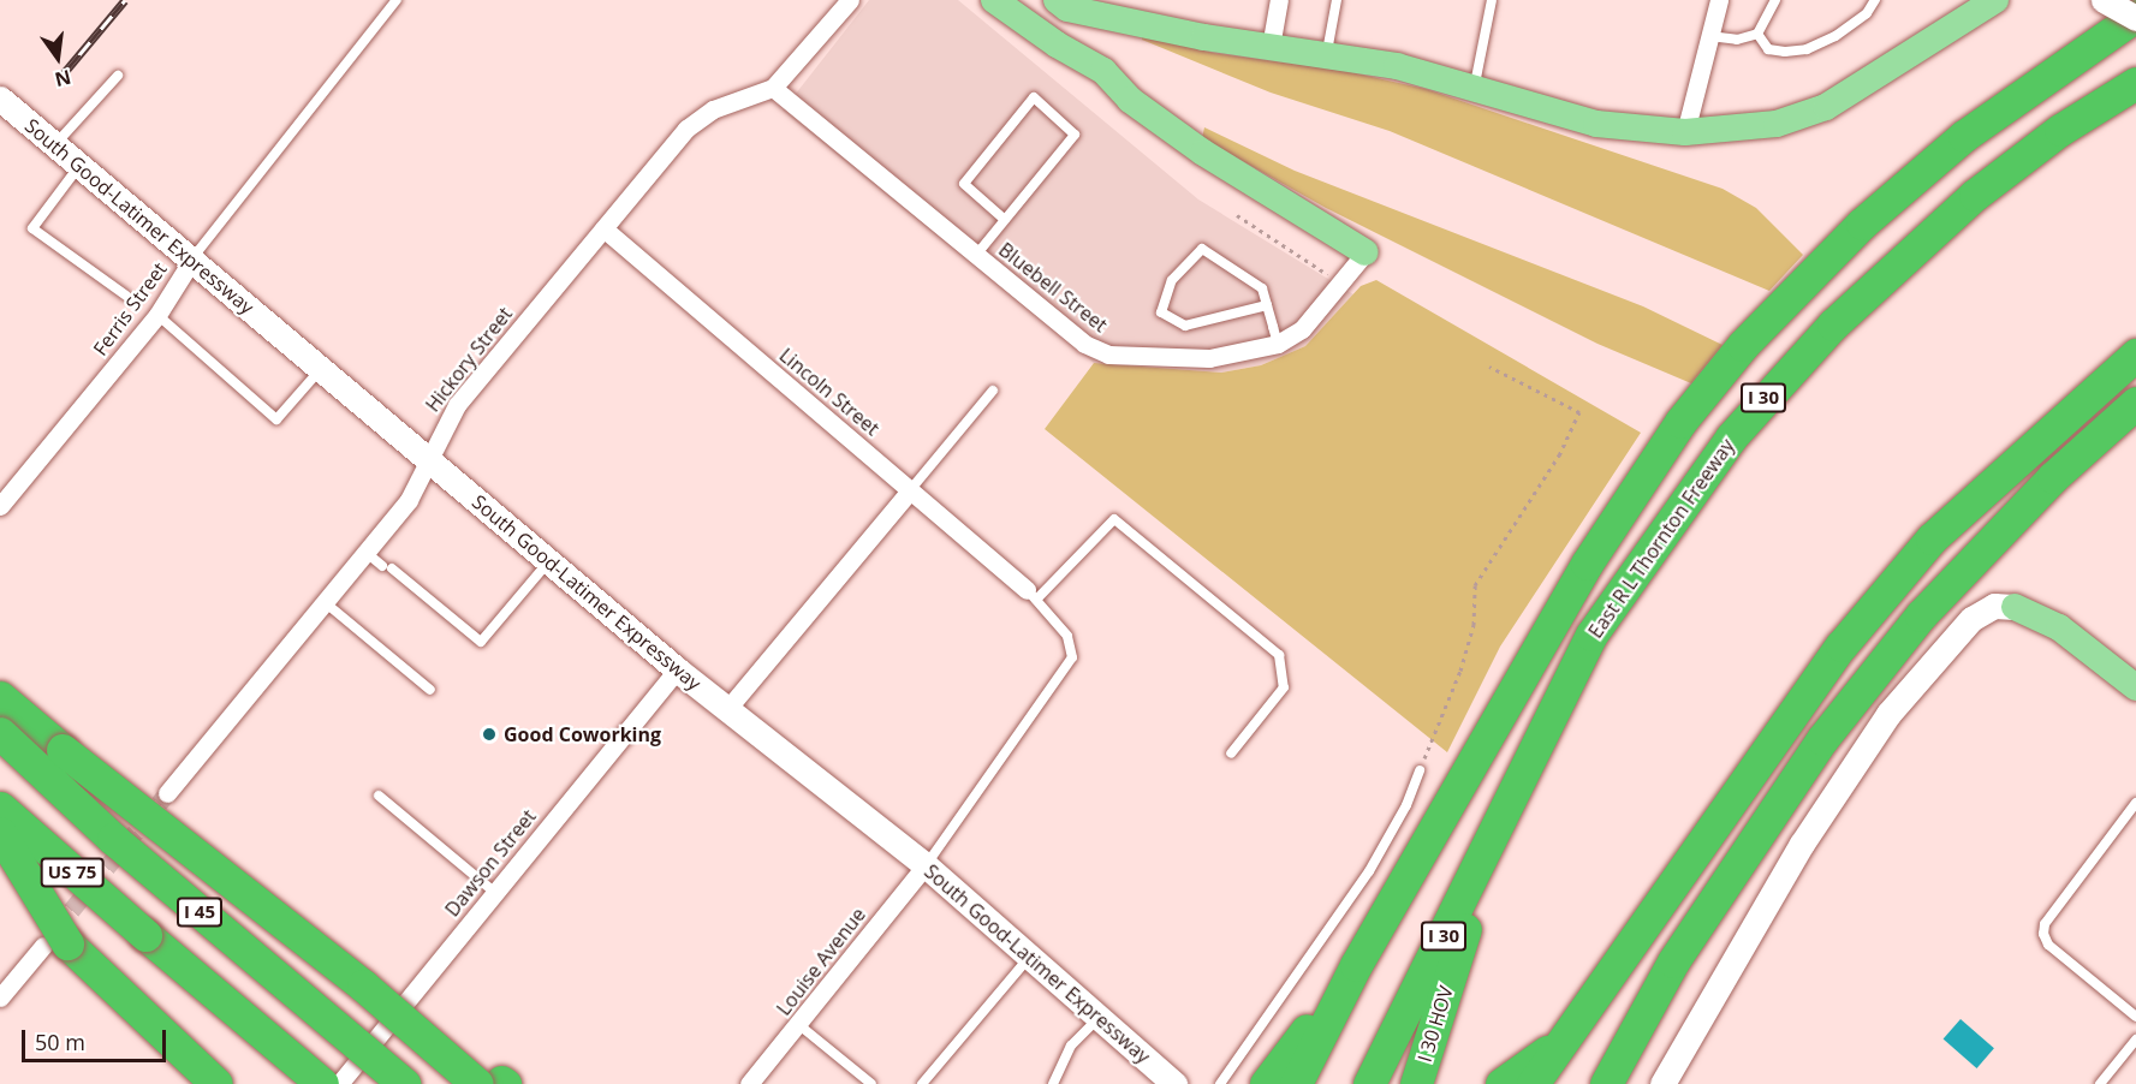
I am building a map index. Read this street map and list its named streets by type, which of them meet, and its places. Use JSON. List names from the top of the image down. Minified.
{"streets":{"highway":["I 30","East R L Thornton Freeway","US 75","I 45","I 30 HOV"],"main road":["South Good-Latimer Expressway"],"street":["Bluebell Street","Ferris Street","Hickory Street","Lincoln Street","Dawson Street","Louise Avenue"]},"crossings":[["South Good-Latimer Expressway","Ferris Street"],["South Good-Latimer Expressway","Hickory Street"],["South Good-Latimer Expressway","Dawson Street"],["South Good-Latimer Expressway","Louise Avenue"],["Bluebell Street","Hickory Street"],["Hickory Street","Lincoln Street"],["East R L Thornton Freeway","I 30 HOV"]],"places":["Good Coworking"],"scale_bar":"50 m","north":"bottom"}
